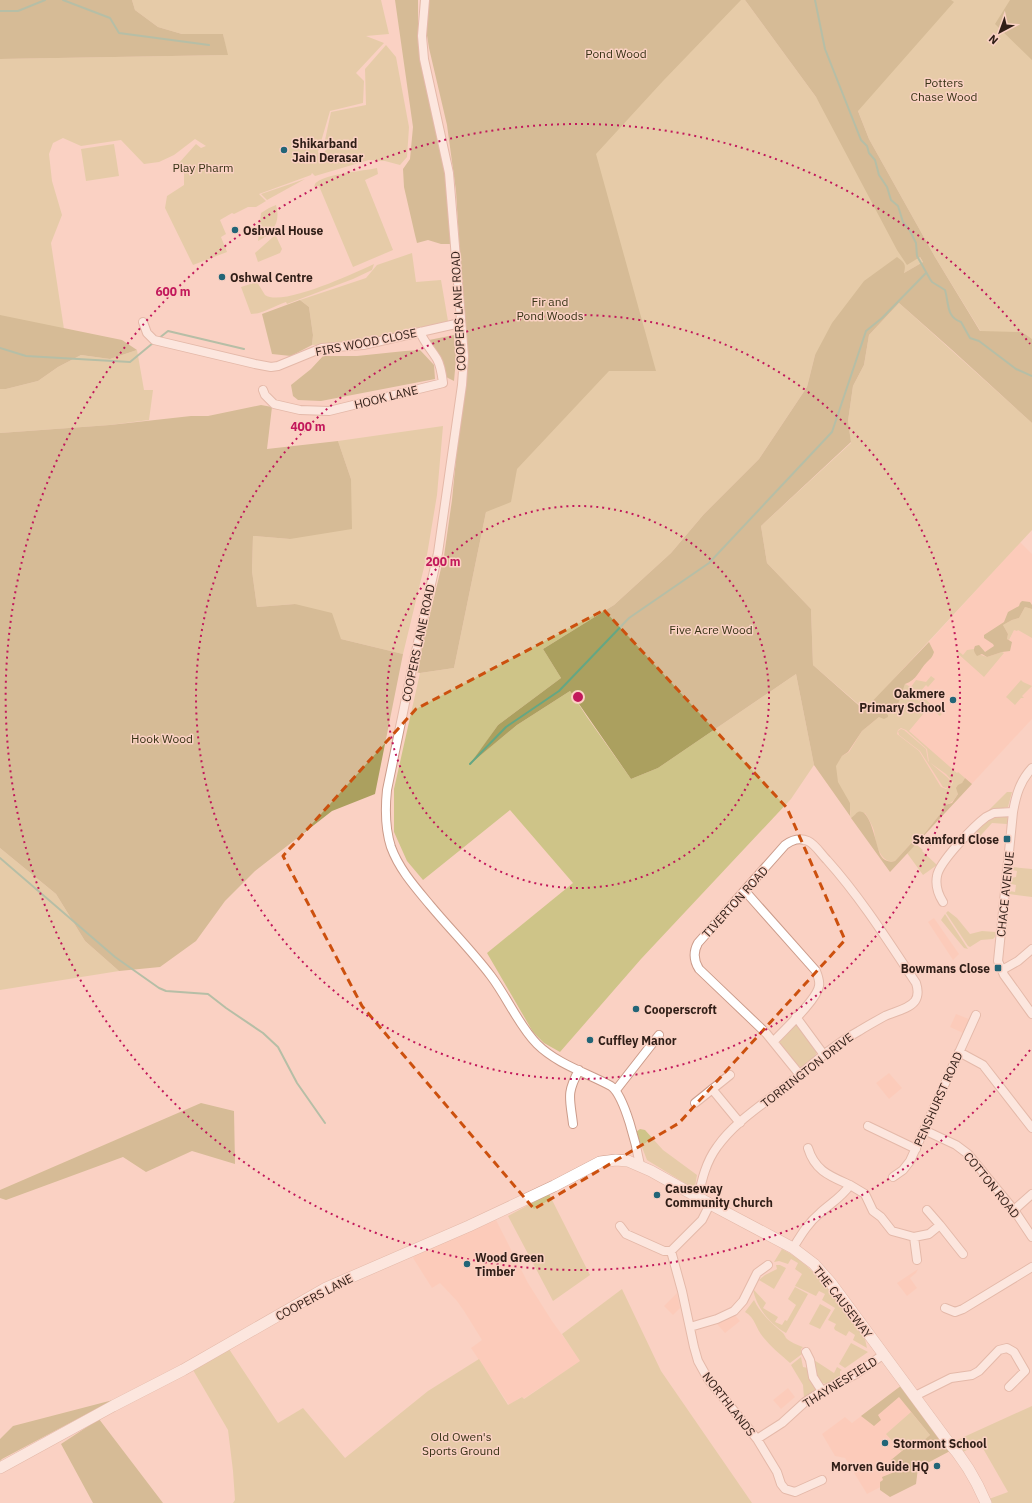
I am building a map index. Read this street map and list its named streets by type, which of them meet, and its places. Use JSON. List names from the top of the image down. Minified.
{"streets":{"main road":["COOPERS LANE","THE CAUSEWAY"],"street":["COOPERS LANE ROAD","FIRS WOOD CLOSE","HOOK LANE","CHACE AVENUE","TIVERTON ROAD","TORRINGTON DRIVE","PENSHURST ROAD","COTTON ROAD","THAYNESFIELD","NORTHLANDS"]},"crossings":[["COOPERS LANE ROAD","FIRS WOOD CLOSE"],["FIRS WOOD CLOSE","HOOK LANE"],["TIVERTON ROAD","TORRINGTON DRIVE"],["TORRINGTON DRIVE","THE CAUSEWAY"],["PENSHURST ROAD","COTTON ROAD"],["COOPERS LANE","THE CAUSEWAY"],["THE CAUSEWAY","THAYNESFIELD"],["THAYNESFIELD","NORTHLANDS"]],"parks":["Pond Wood","Potters Chase Wood","Play Pharm","Fir and Pond Woods","Five Acre Wood","Hook Wood","Old Owen's Sports Ground"],"places":{"other":["Shikarband Jain Derasar","Oshwal House","Oshwal Centre","Oakmere Primary School","Cooperscroft","Cuffley Manor","Causeway Community Church","Wood Green Timber","Stormont School","Morven Guide HQ"],"transit":["Stamford Close","Bowmans Close"]},"north":"bottom left","rings":["600 m","400 m","200 m"]}
